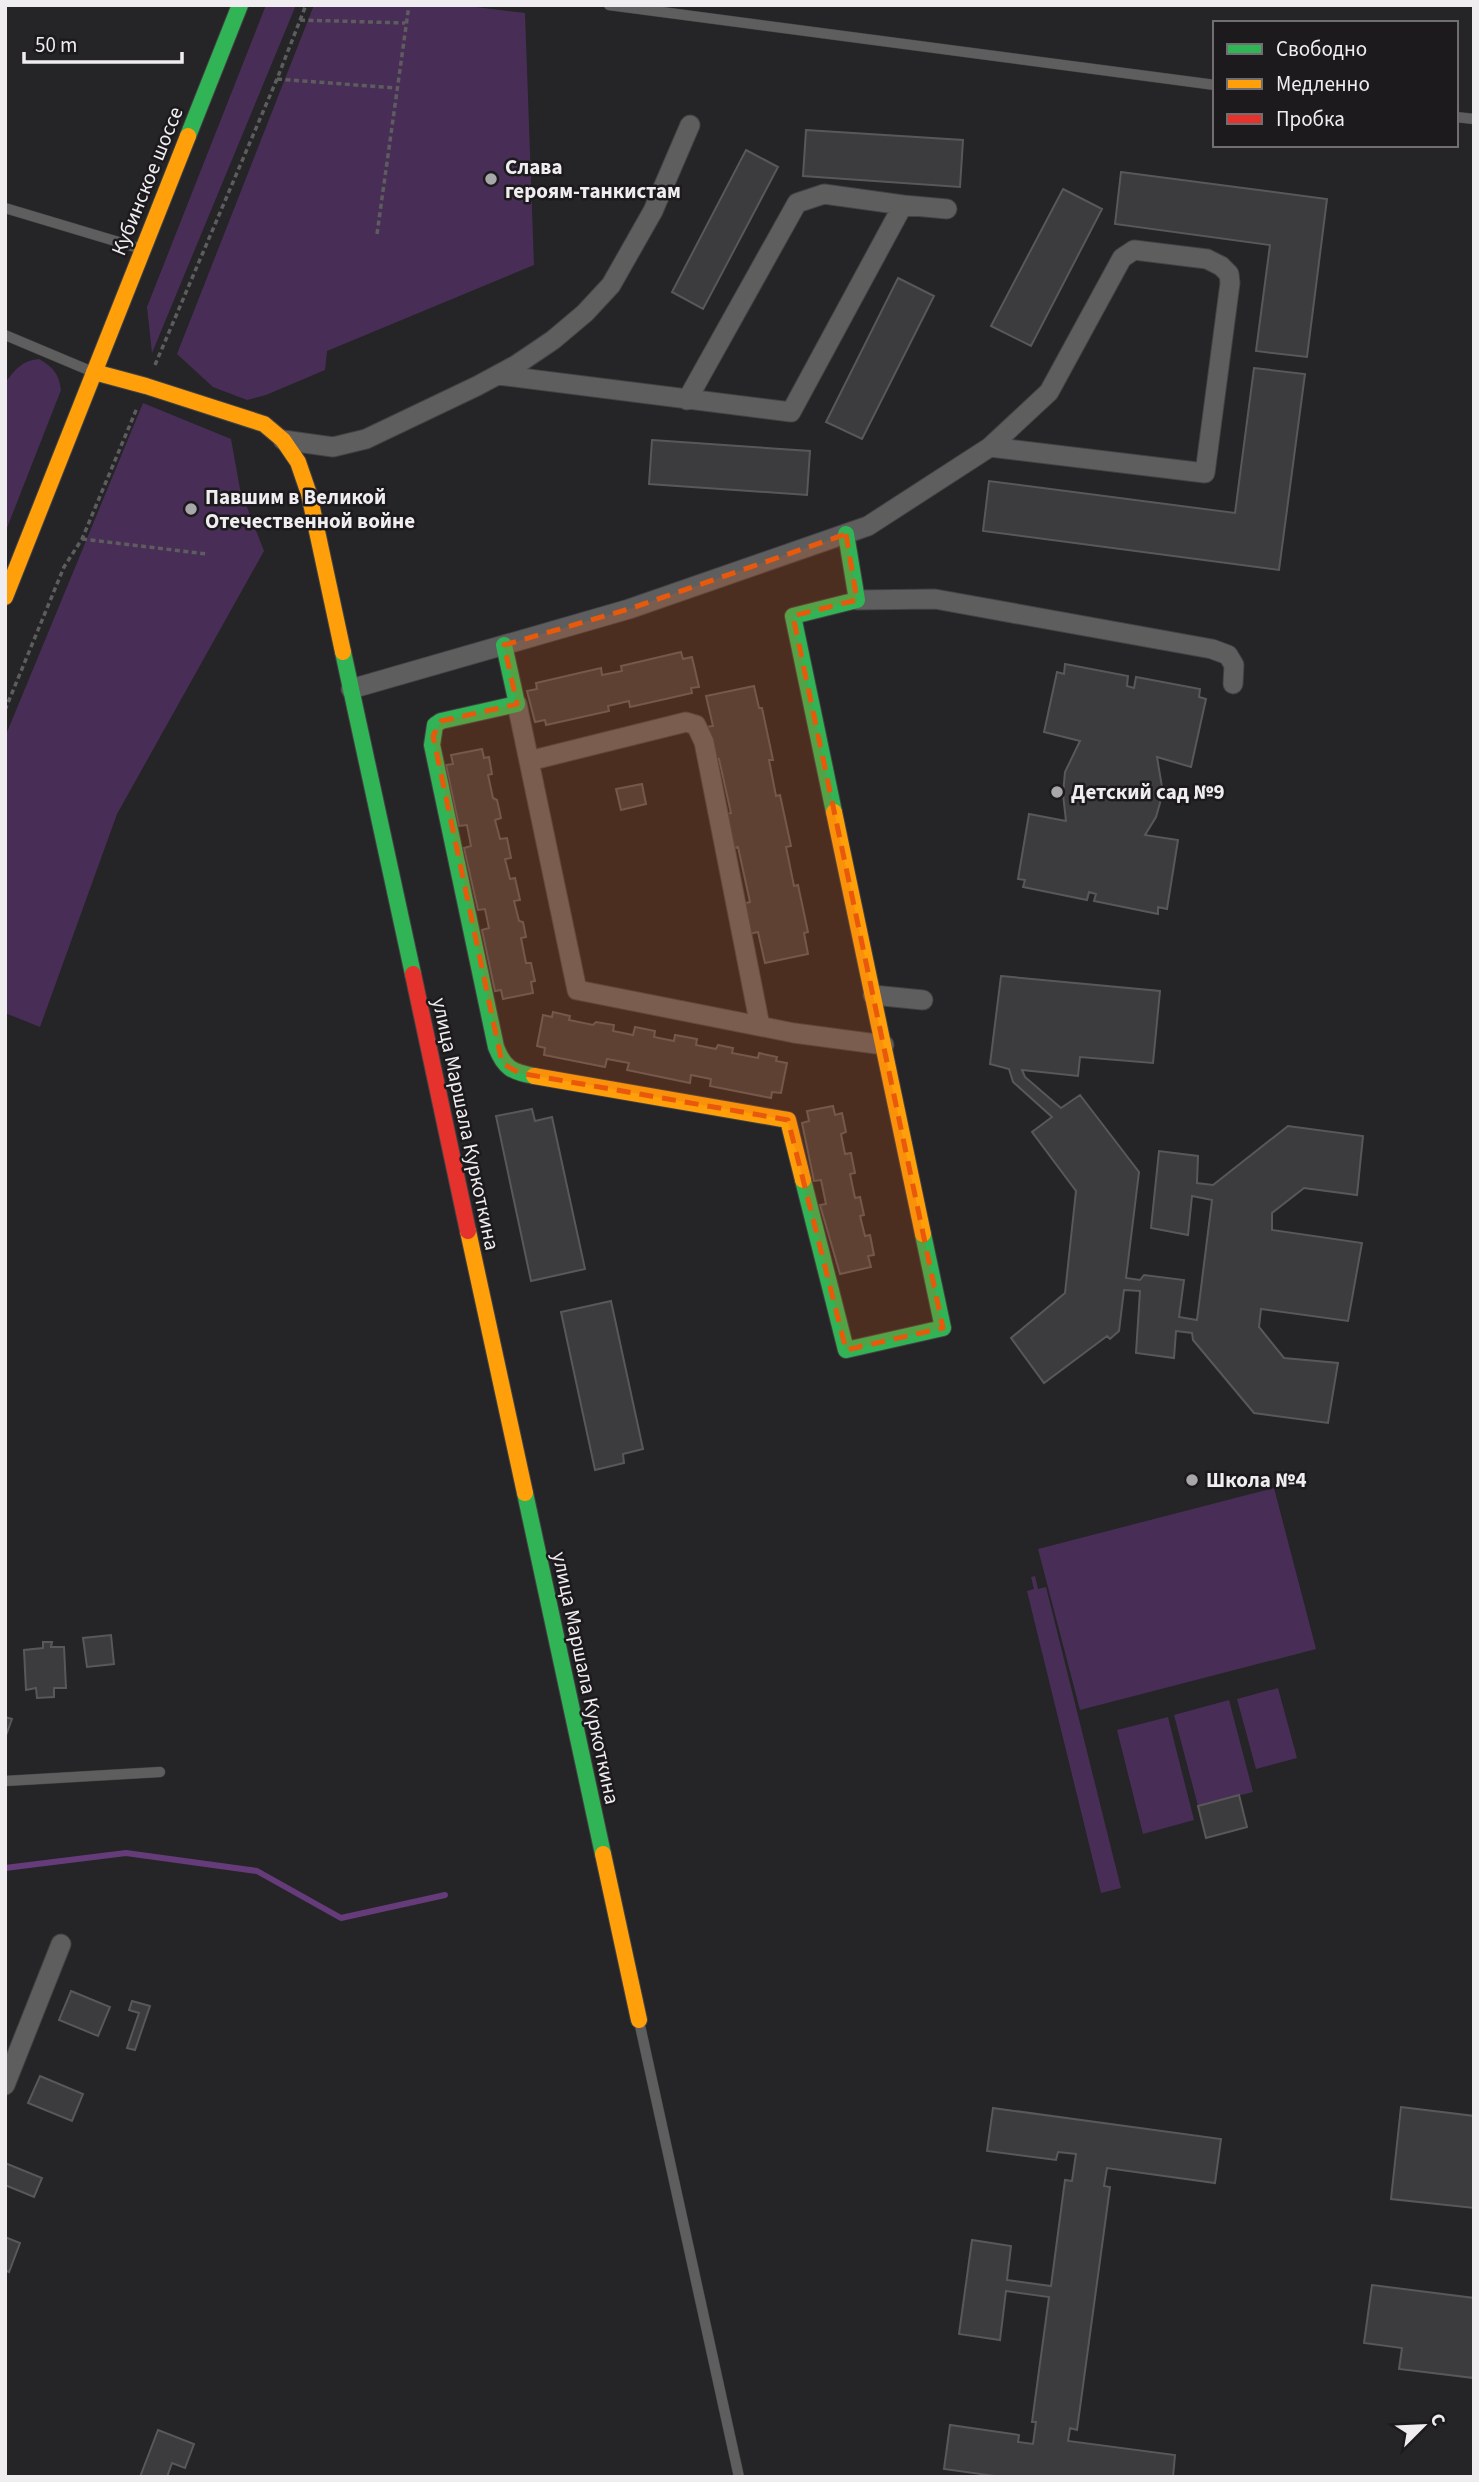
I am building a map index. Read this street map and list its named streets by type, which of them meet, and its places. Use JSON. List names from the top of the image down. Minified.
{"streets":{"street":["Кубинское шоссе","улица Маршала Куркоткина"]},"crossings":[["Кубинское шоссе","улица Маршала Куркоткина"]],"places":["Слава героям-танкистам","Павшим в Великой Отечественной войне","Детский сад №9","Школа №4"],"legend":["Свободно","Медленно","Пробка"],"scale_bar":"50 m","north":"top right"}
